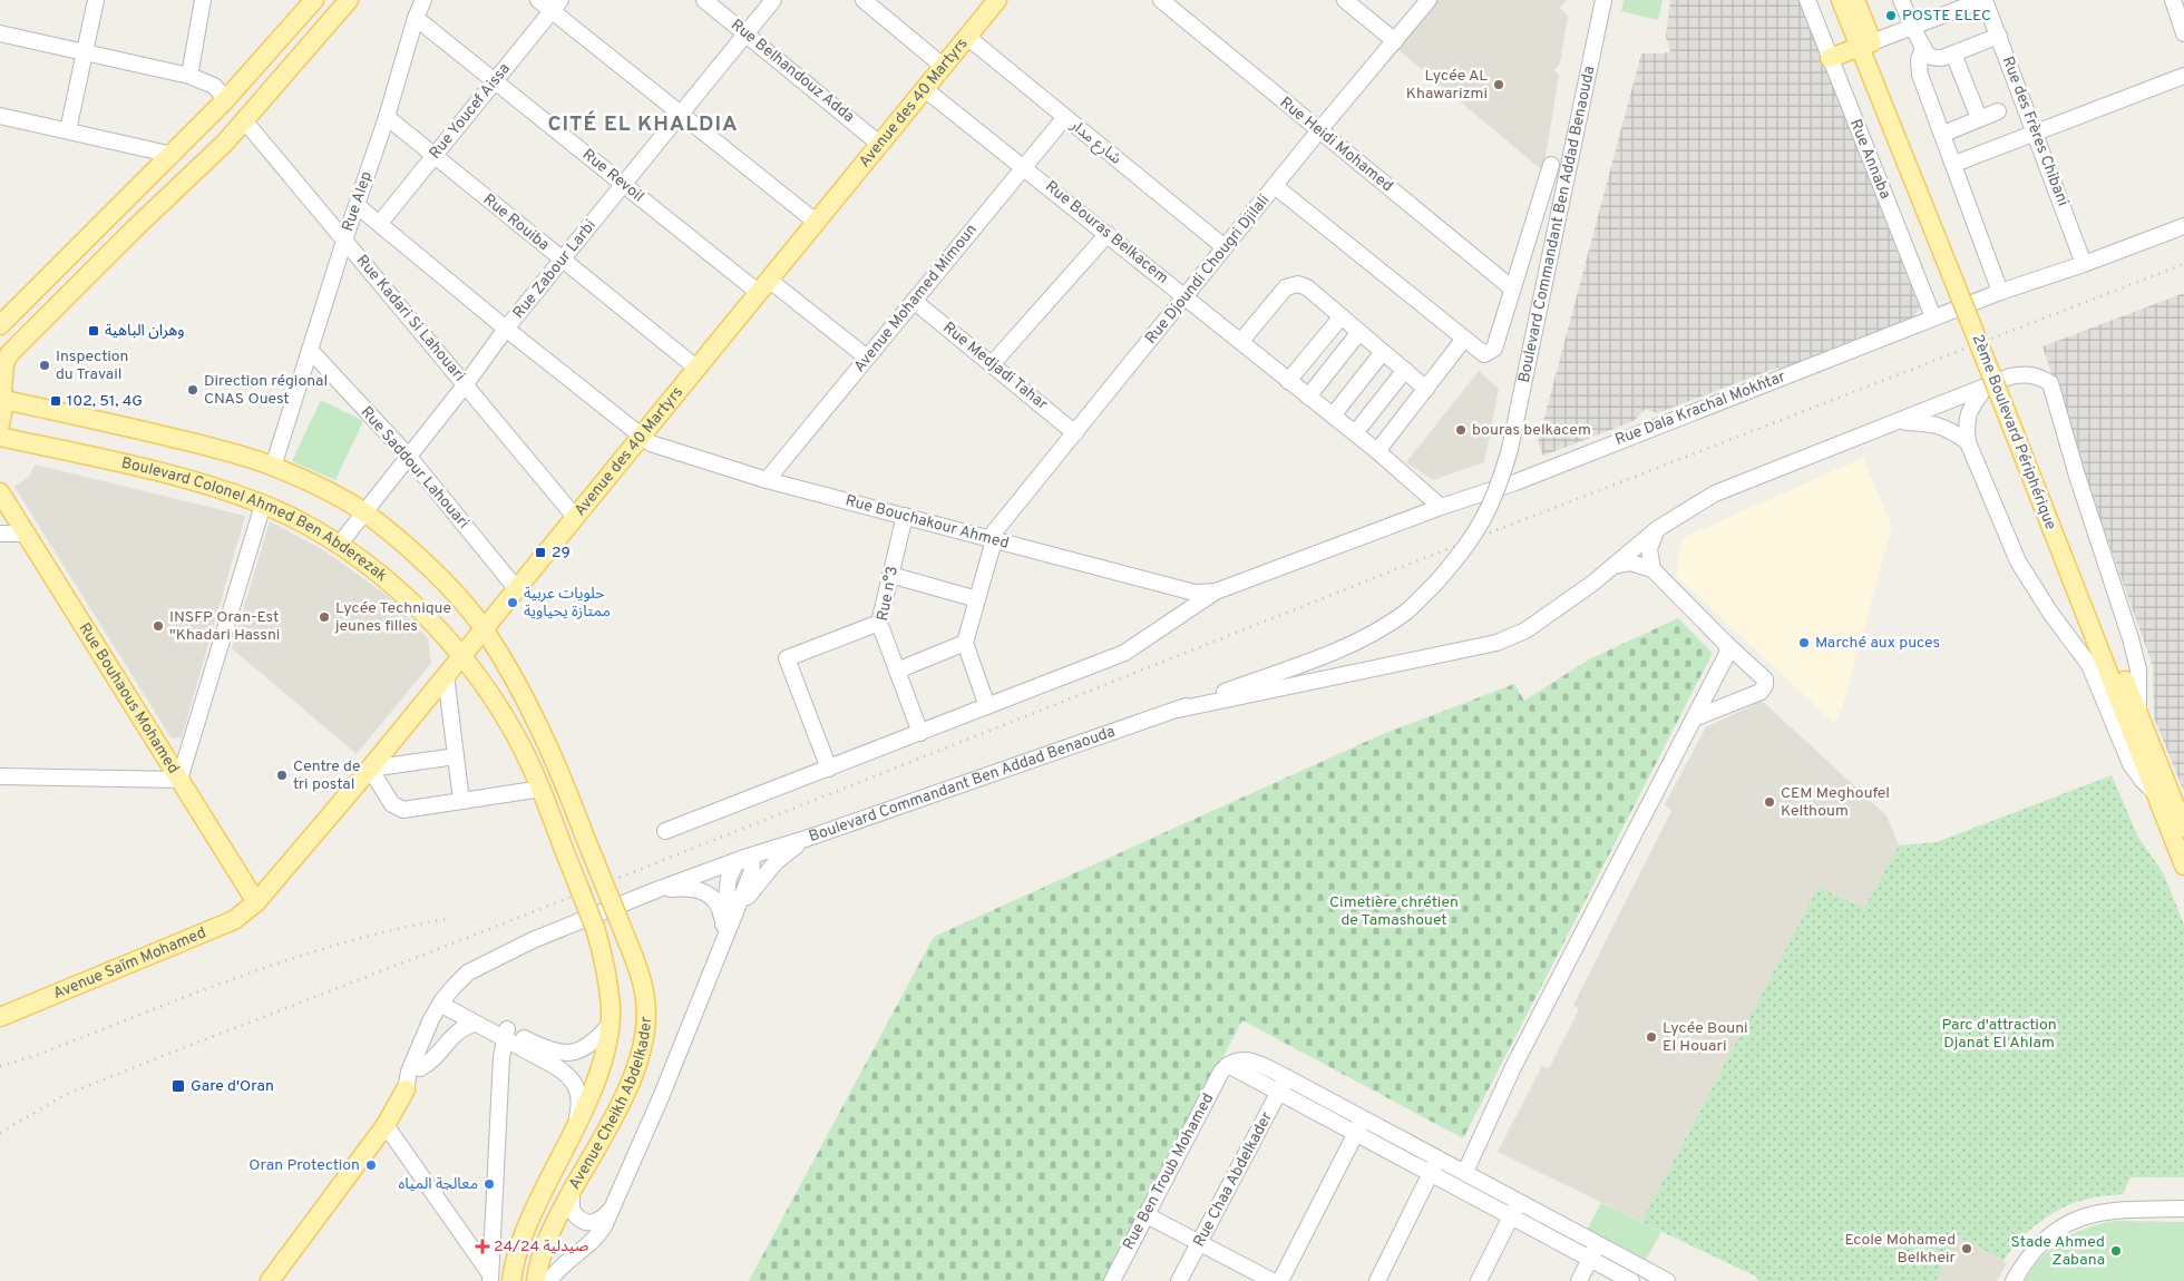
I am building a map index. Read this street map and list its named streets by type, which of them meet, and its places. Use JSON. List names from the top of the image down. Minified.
{"streets":{"main road":["Avenue des 40 Martyrs","Boulevard Commandant Ben Addad Benaouda","2ème Boulevard Périphérique","Boulevard Colonel Ahmed Ben Abderezak","Rue Bouhaous Mohamed","Avenue Saïm Mohamed","Avenue Cheikh Abdelkader"],"street":["Rue Belhandouz Adda","Rue Youcef Aissa","Rue des Frères Chibani","شارع مدار","Rue Heidi Mohamed","Rue Annaba","Rue Revoil","Rue Alep","Rue Rouiba","Rue Bouras Belkacem","Rue Zabour Larbi","Rue Djoundi Chougri Djilali","Avenue Mohamed Mimoun","Rue Kadari Si Lahouari","Rue Medjadi Tahar","Rue Dala Krachal Mokhtar","Rue Saddour Lahouari","Rue Bouchakour Ahmed","Rue n°3","Rue Ben Troub Mohamed","Rue Chaa Abdelkader"]},"crossings":[["Rue Belhandouz Adda","Avenue des 40 Martyrs"],["Rue Belhandouz Adda","Rue Zabour Larbi"],["Avenue des 40 Martyrs","شارع مدار"],["Avenue des 40 Martyrs","Rue Revoil"],["Avenue des 40 Martyrs","Rue Rouiba"],["Avenue des 40 Martyrs","Rue Bouras Belkacem"],["Avenue des 40 Martyrs","Rue Kadari Si Lahouari"],["Avenue des 40 Martyrs","Rue Saddour Lahouari"],["Avenue des 40 Martyrs","Rue Bouchakour Ahmed"],["Avenue des 40 Martyrs","Boulevard Colonel Ahmed Ben Abderezak"],["Avenue des 40 Martyrs","Rue Bouhaous Mohamed"],["Avenue des 40 Martyrs","Avenue Saïm Mohamed"],["Avenue des 40 Martyrs","Avenue Cheikh Abdelkader"],["Rue Youcef Aissa","Rue Revoil"],["Rue Youcef Aissa","Rue Rouiba"],["Rue Youcef Aissa","Rue Bouchakour Ahmed"],["Rue des Frères Chibani","Rue Dala Krachal Mokhtar"],["شارع مدار","Rue Djoundi Chougri Djilali"],["شارع مدار","Avenue Mohamed Mimoun"],["Rue Heidi Mohamed","Rue Djoundi Chougri Djilali"],["Rue Annaba","Rue Dala Krachal Mokhtar"],["Rue Revoil","Rue Alep"],["Rue Revoil","Rue Zabour Larbi"],["Rue Revoil","Avenue Mohamed Mimoun"],["Rue Alep","Rue Rouiba"],["Rue Alep","Rue Kadari Si Lahouari"],["Rue Alep","Rue Saddour Lahouari"],["Rue Alep","Rue Bouchakour Ahmed"],["Rue Alep","Avenue Cheikh Abdelkader"],["Rue Rouiba","Rue Zabour Larbi"],["Rue Bouras Belkacem","Rue Djoundi Chougri Djilali"],["Rue Bouras Belkacem","Avenue Mohamed Mimoun"],["Rue Bouras Belkacem","Rue Dala Krachal Mokhtar"],["Rue Zabour Larbi","Rue Kadari Si Lahouari"],["Rue Zabour Larbi","Rue Saddour Lahouari"],["Rue Zabour Larbi","Rue Bouchakour Ahmed"],["Rue Zabour Larbi","Boulevard Colonel Ahmed Ben Abderezak"],["Rue Zabour Larbi","Avenue Cheikh Abdelkader"],["Rue Djoundi Chougri Djilali","Rue Medjadi Tahar"],["Rue Djoundi Chougri Djilali","Rue Bouchakour Ahmed"],["Avenue Mohamed Mimoun","Rue Medjadi Tahar"],["Avenue Mohamed Mimoun","Rue Bouchakour Ahmed"],["Rue Dala Krachal Mokhtar","Rue Bouchakour Ahmed"],["Rue Bouchakour Ahmed","Rue n°3"],["Boulevard Colonel Ahmed Ben Abderezak","Avenue Cheikh Abdelkader"],["Rue Bouhaous Mohamed","Avenue Saïm Mohamed"]],"districts":["CITÉ EL KHALDIA"],"parks":["Cimetière chrétien de Tamashouet","Parc d'attraction Djanat El Ahlam"],"places":{"other":["POSTE ELEC","Lycée AL Khawarizmi","Inspection du Travail","Direction régional CNAS Ouest","bouras belkacem","حلويات عربية ممتازة يحياوية","Lycée Technique jeunes filles","INSFP Oran-Est \"Khadari Hassni","Marché aux puces","Centre de tri postal","CEM Meghoufel Kelthoum","Lycée Bouni El Houari","Oran Protection","معالجة المياه","Ecole Mohamed Belkheir","Stade Ahmed Zabana"],"transit":["وهران الباهية","102, 51, 4G","29","Gare d'Oran"],"health":["صيدلية 24/24"]}}
